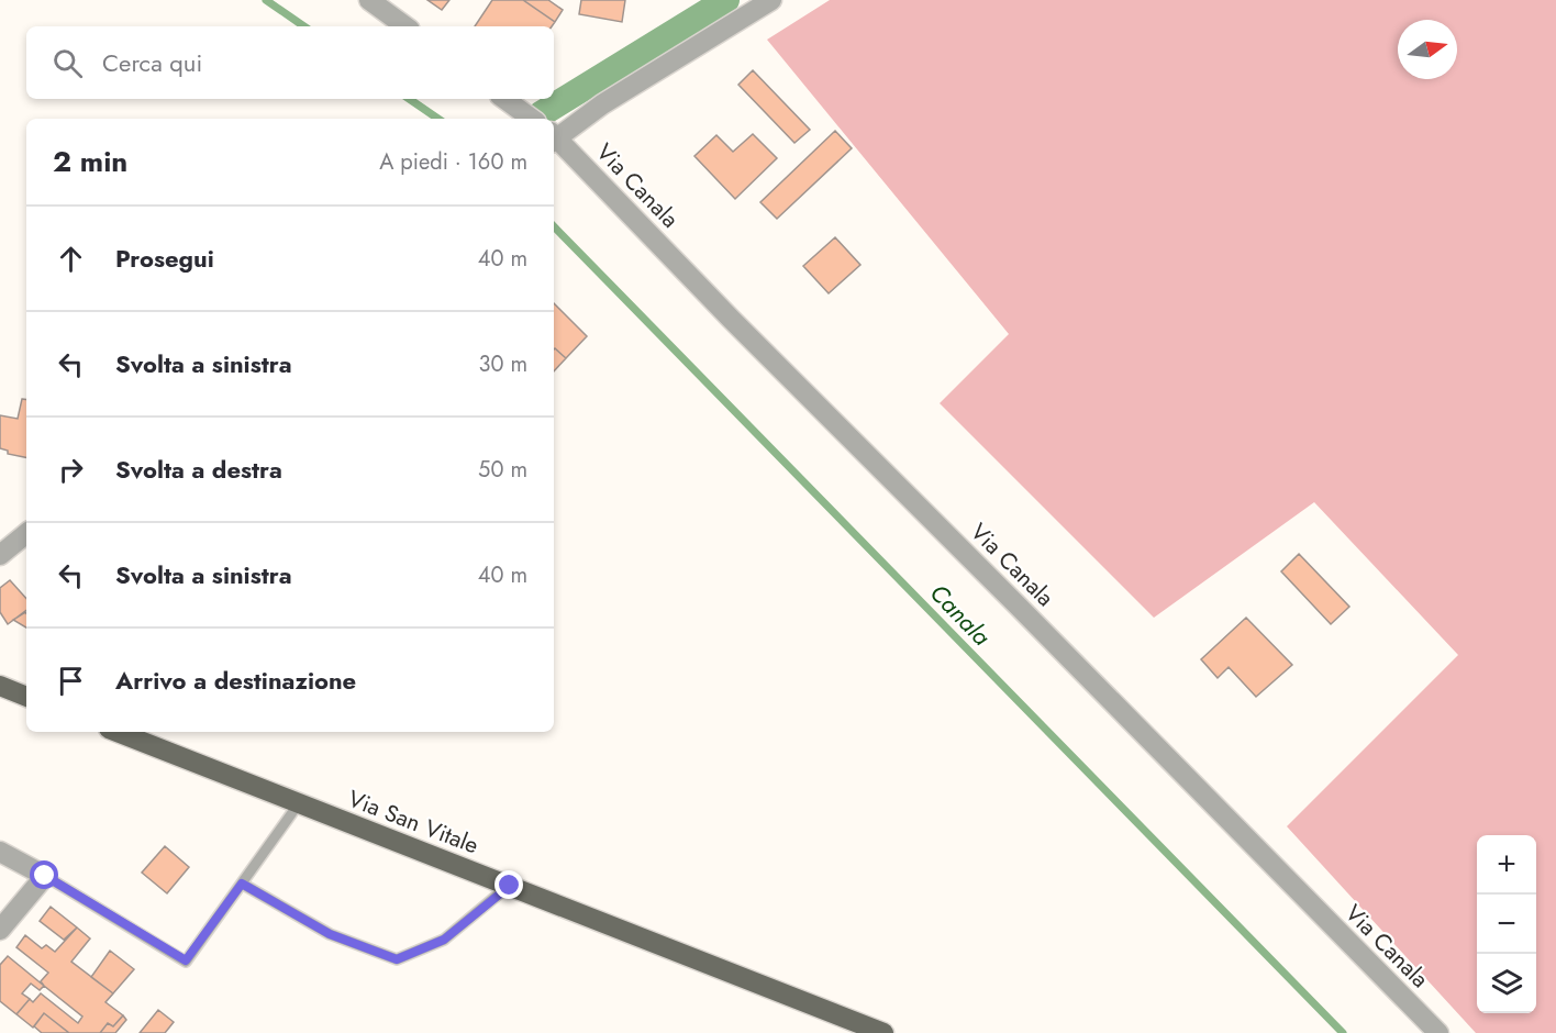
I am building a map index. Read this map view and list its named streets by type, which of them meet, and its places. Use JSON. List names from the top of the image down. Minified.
{"streets":{"main road":["Via San Vitale"],"street":["Via Canala"]},"water":["Canala"],"north":"right","page":{"search":"Cerca qui","heading":["2 min","A piedi · 160 m"],"list":[["Prosegui","40 m"],["Svolta a sinistra","30 m"],["Svolta a destra","50 m"],["Svolta a sinistra","40 m"],"Arrivo a destinazione"],"map_buttons":["+","−"]}}
